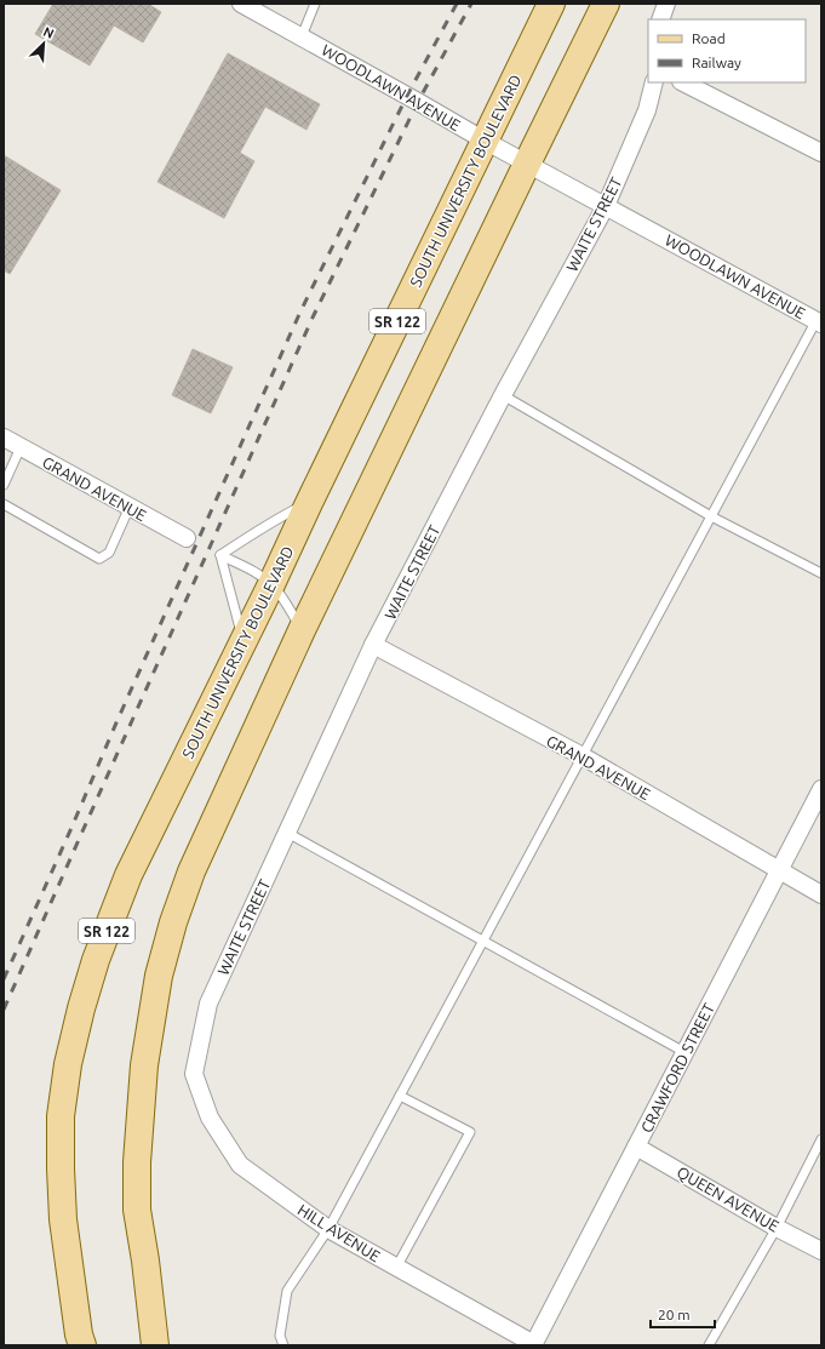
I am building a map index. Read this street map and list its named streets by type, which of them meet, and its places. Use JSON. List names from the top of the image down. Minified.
{"streets":{"main road":["SOUTH UNIVERSITY BOULEVARD","SR 122"],"street":["WOODLAWN AVENUE","WAITE STREET","GRAND AVENUE","CRAWFORD STREET","QUEEN AVENUE","HILL AVENUE"]},"crossings":[["WOODLAWN AVENUE","SOUTH UNIVERSITY BOULEVARD"],["WOODLAWN AVENUE","WAITE STREET"],["WOODLAWN AVENUE","SR 122"],["WAITE STREET","GRAND AVENUE"],["WAITE STREET","HILL AVENUE"],["GRAND AVENUE","CRAWFORD STREET"],["CRAWFORD STREET","QUEEN AVENUE"],["CRAWFORD STREET","HILL AVENUE"]],"legend":["Road","Railway"],"scale_bar":"20 m","north":"top right"}
